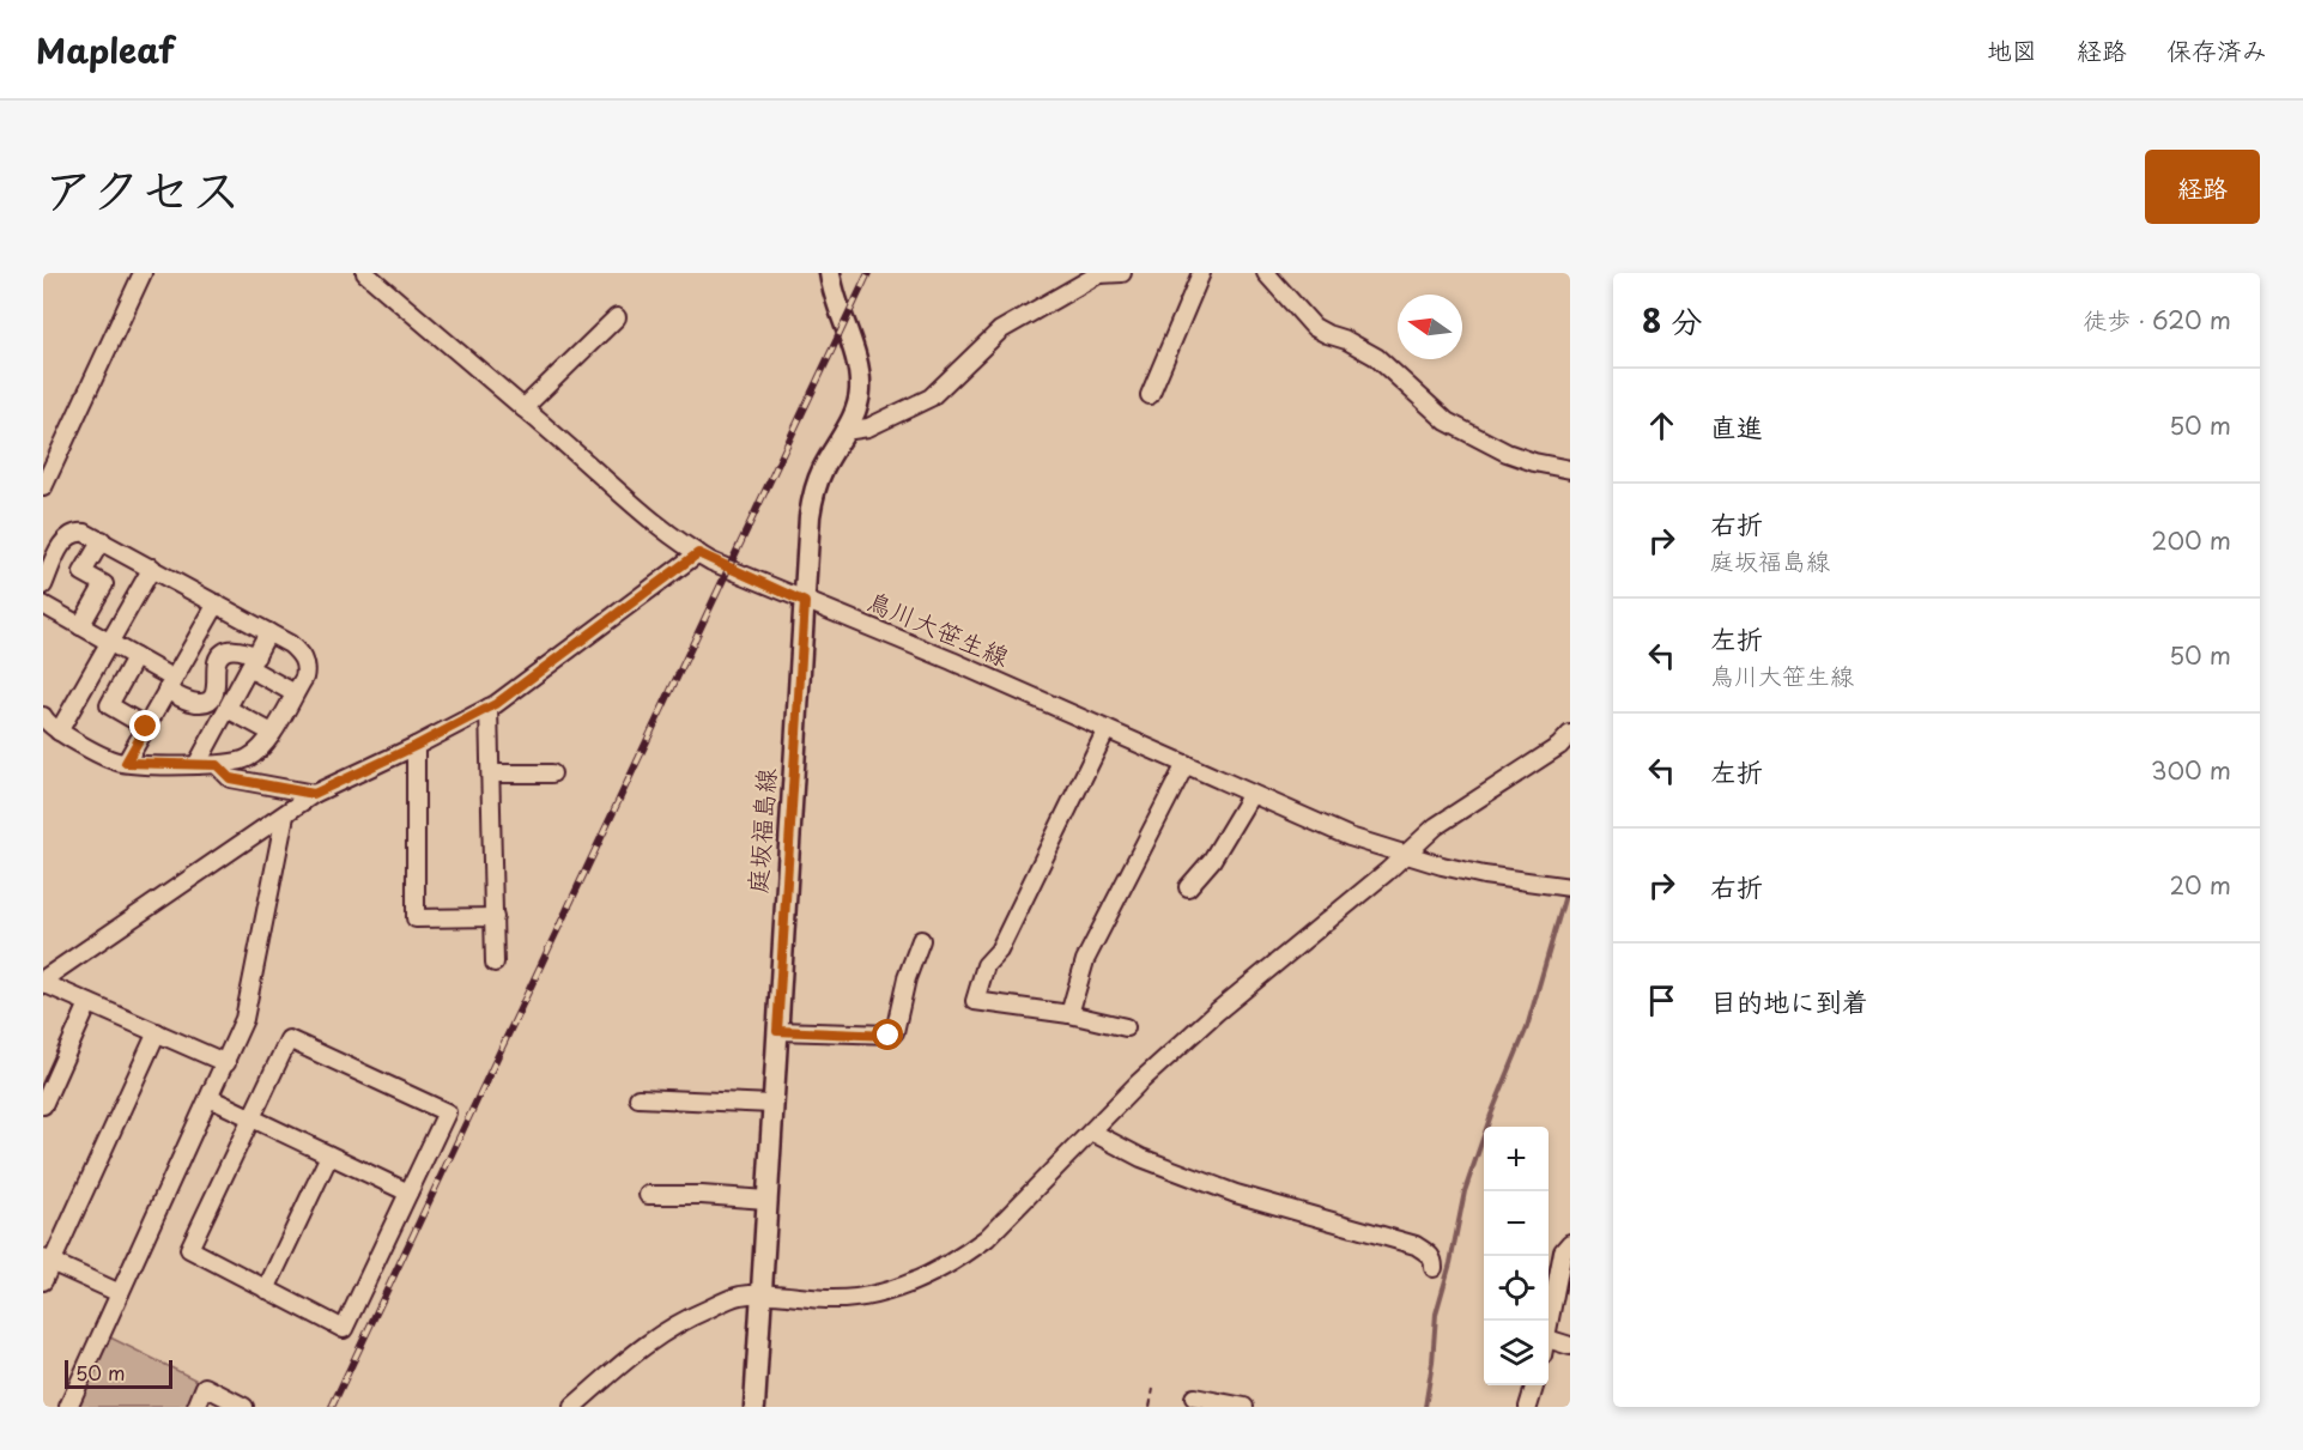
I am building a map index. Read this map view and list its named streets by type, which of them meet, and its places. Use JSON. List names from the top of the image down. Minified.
{"streets":{"main road":["庭坂福島線"],"street":["鳥川大笹生線"]},"crossings":[["鳥川大笹生線","庭坂福島線"]],"scale_bar":"50 m","north":"left","page":{"header":"Mapleaf","nav":["地図","経路","保存済み"],"title":"アクセス","buttons":"経路","heading":["8 分","徒歩 · 620 m"],"list":[["直進","50 m"],["右折","庭坂福島線","200 m"],["左折","鳥川大笹生線","50 m"],["左折","300 m"],["右折","20 m"],"目的地に到着"],"map_buttons":["+","−"],"scale":"50 m"}}
